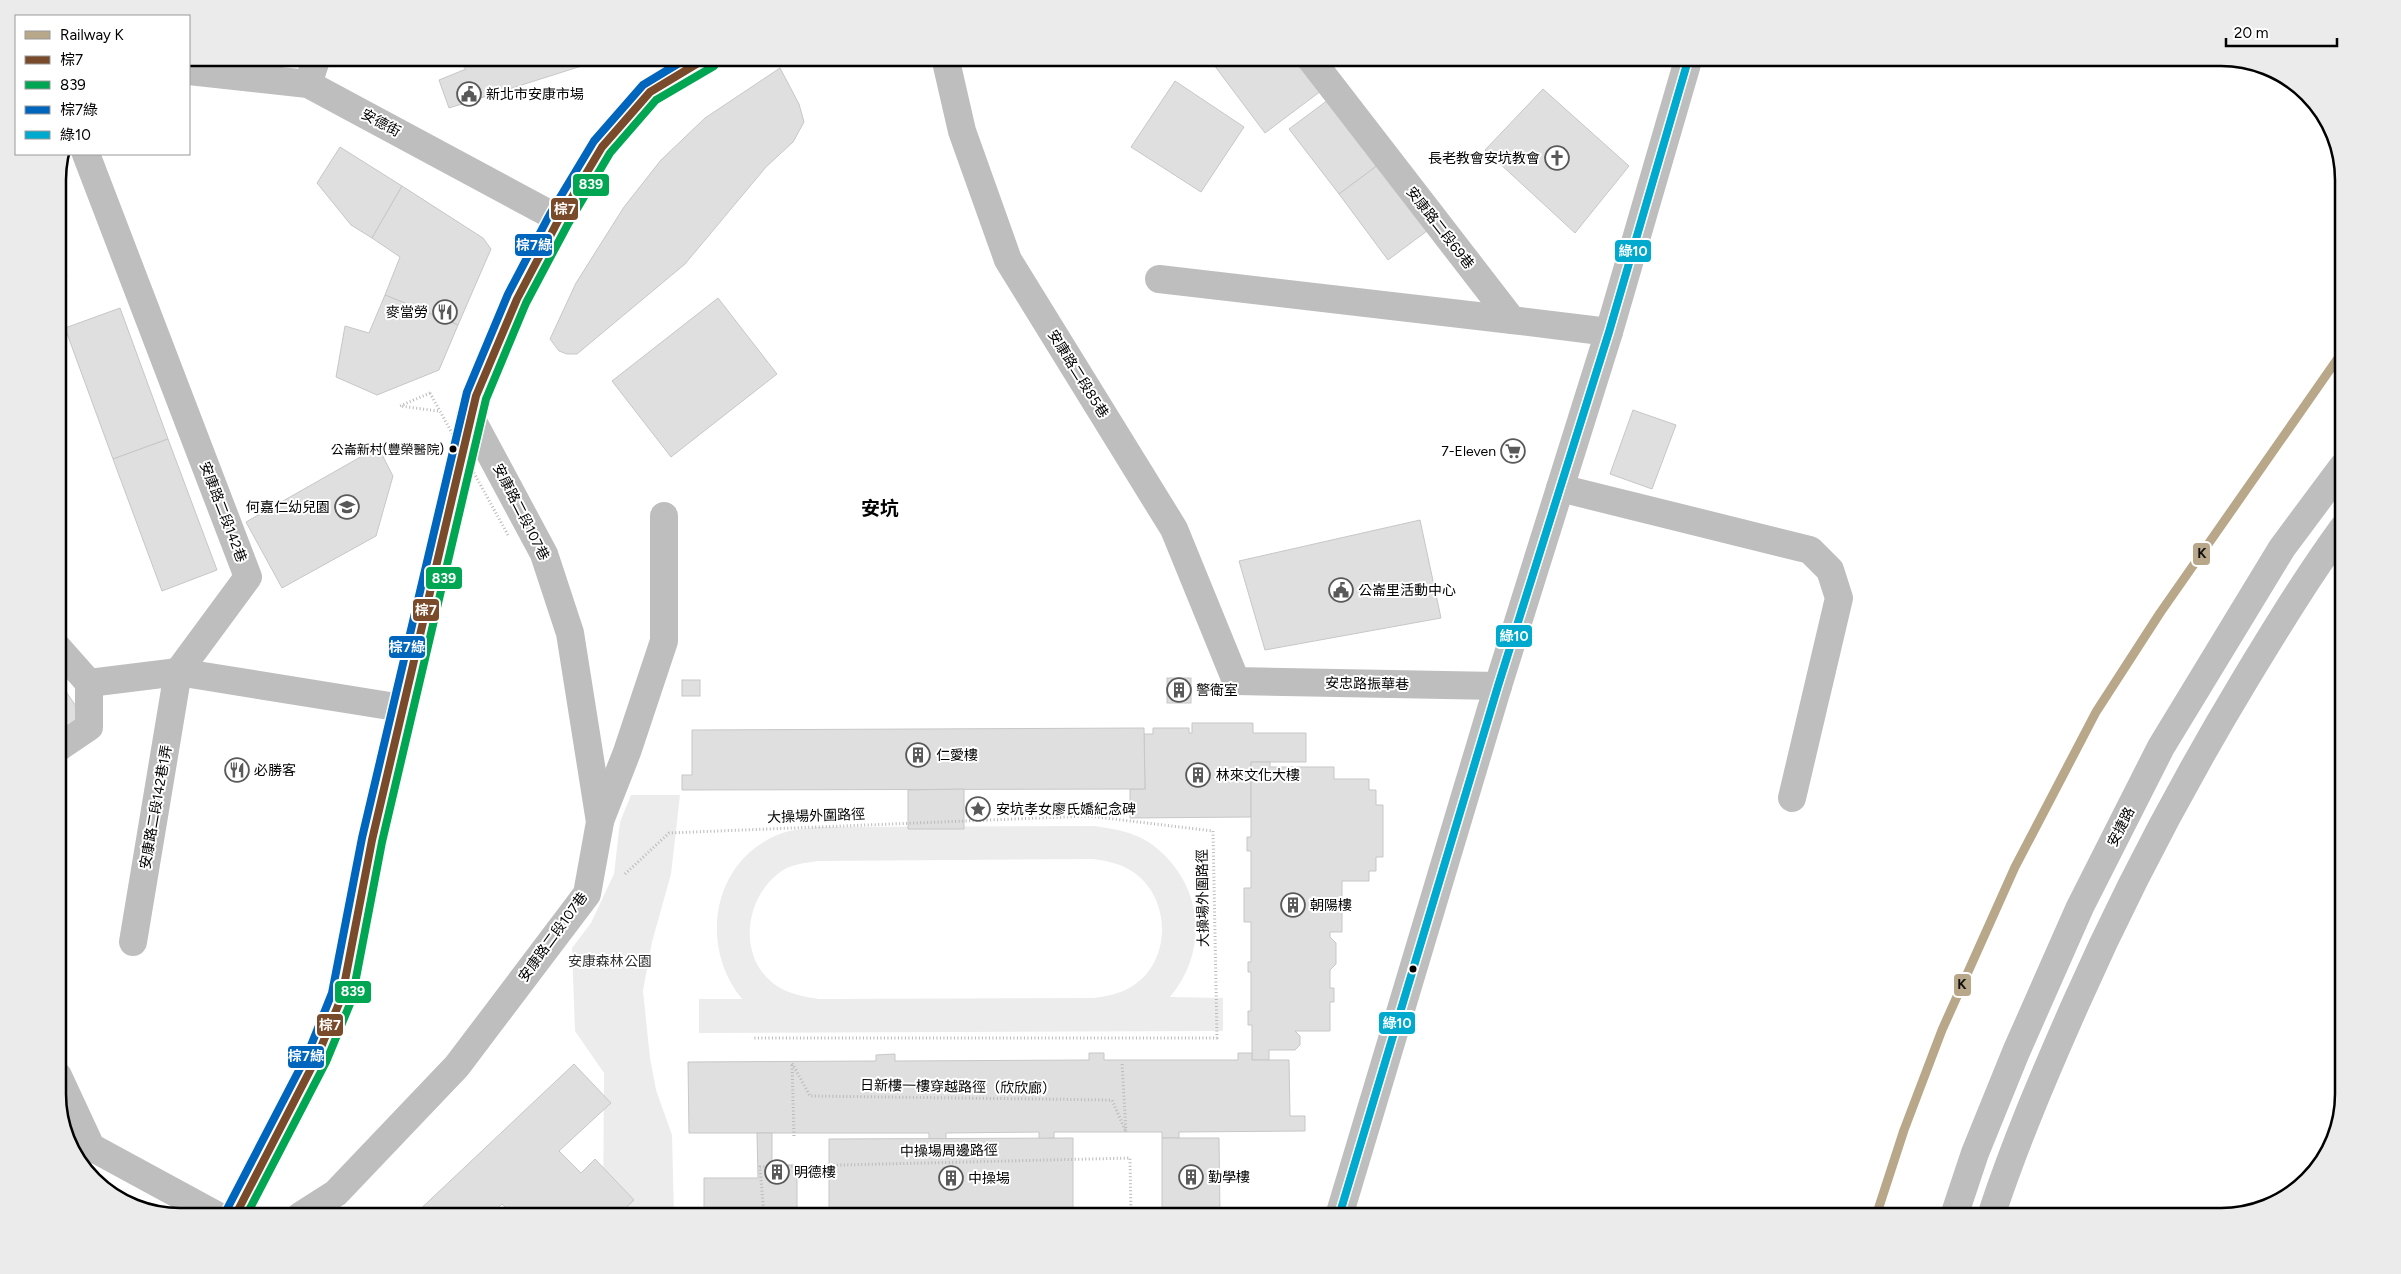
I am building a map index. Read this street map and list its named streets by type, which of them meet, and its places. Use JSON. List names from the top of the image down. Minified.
{"streets":{"street":["安德街","安康路二段69巷","安康路二段85巷","安康路二段142巷","安康路二段107巷","安忠路振華巷","安康路二段142巷1弄","安捷路"],"path":["大操場外圍路徑","日新樓一樓穿越路徑（欣欣廊）","中操場周邊路徑"]},"crossings":[["安康路二段85巷","安忠路振華巷"],["安康路二段142巷","安康路二段142巷1弄"],["安康路二段107巷","大操場外圍路徑"]],"districts":["安坑"],"parks":["安康森林公園"],"places":{"public building":["新北市安康市場","公崙里活動中心"],"church":["長老教會安坑教會"],"restaurant":["麥當勞","必勝客"],"other":["公崙新村(豐榮醫院)"],"supermarket":["7-Eleven"],"school or university":["何嘉仁幼兒園"],"building":["警衛室","仁愛樓","林來文化大樓","朝陽樓","明德樓","勤學樓","中操場"],"place":["安坑孝女廖氏嬌紀念碑"]},"lines":["transit line 棕7","transit line 839","transit line 棕7綠","transit line 綠10","rail line K"],"legend":["Railway K","棕7","839","棕7綠","綠10"],"scale_bar":"20 m"}
